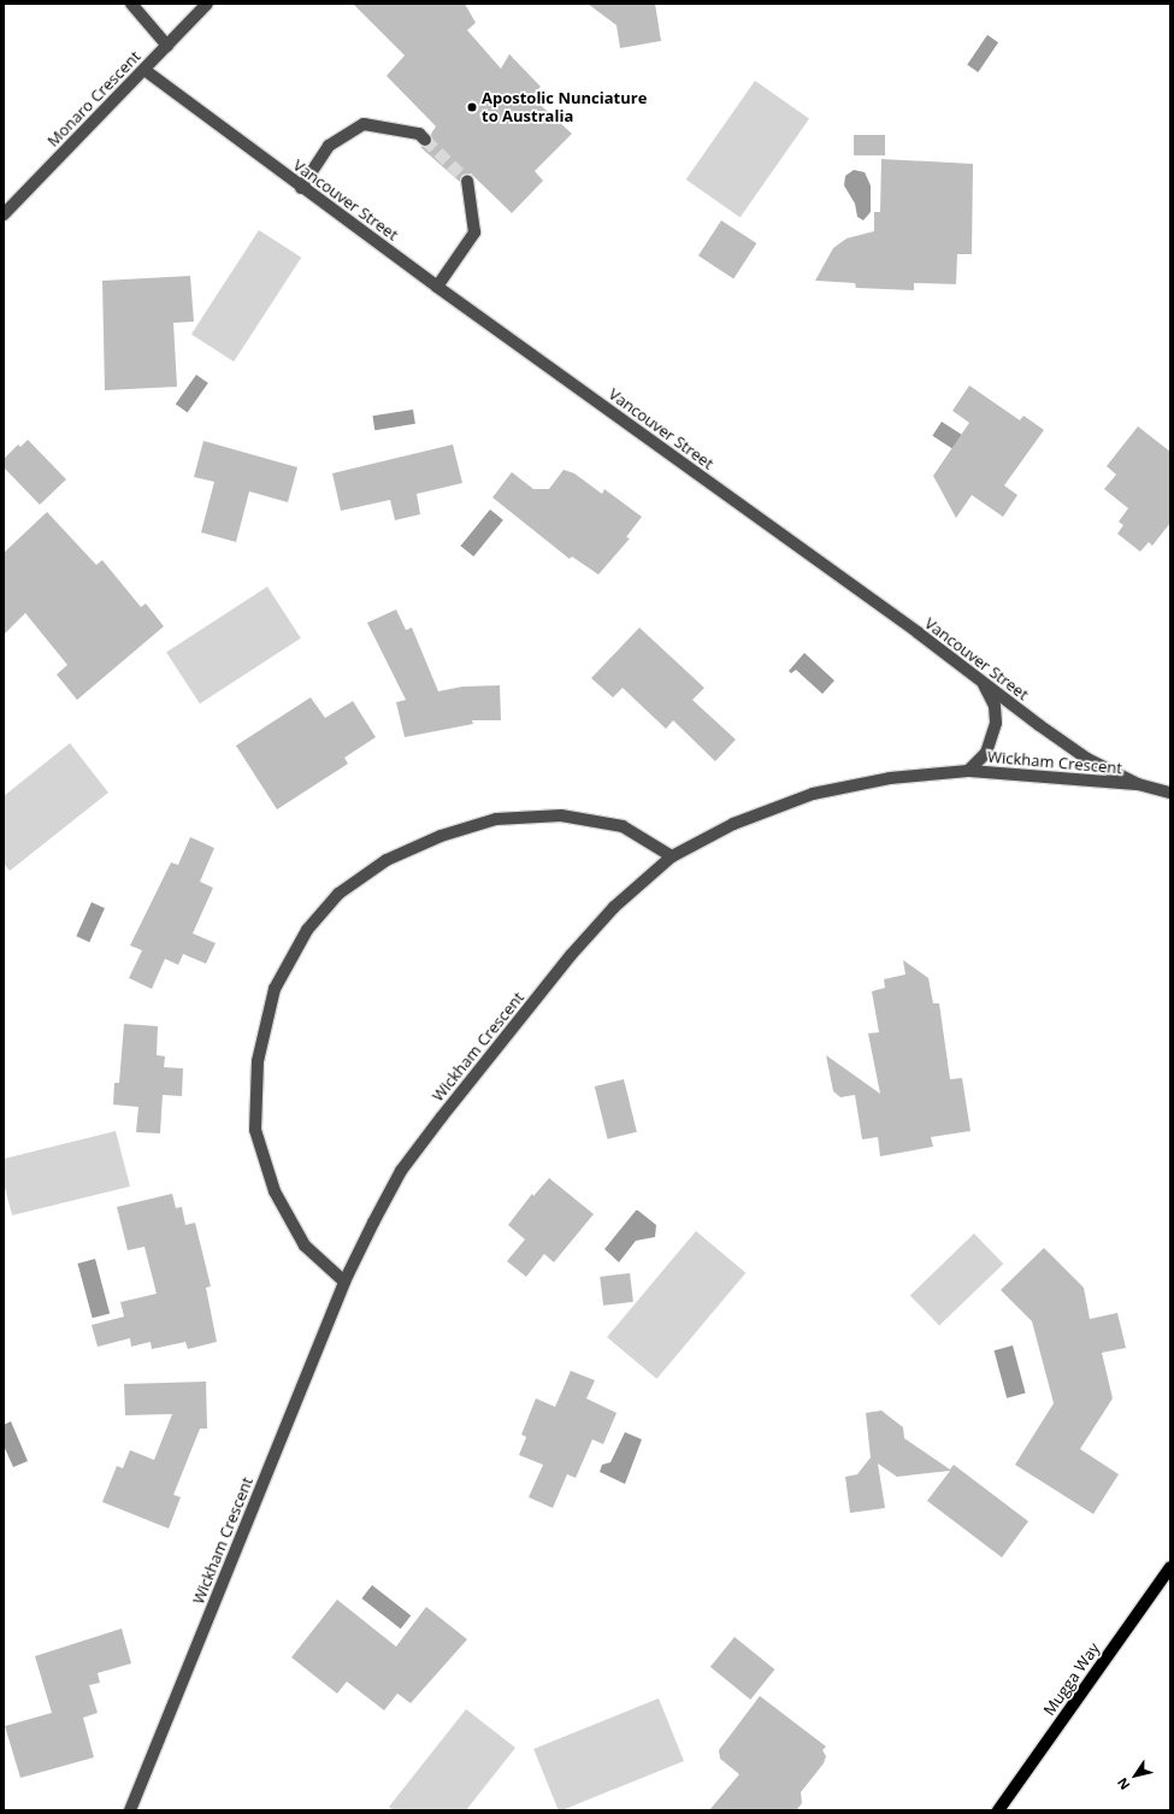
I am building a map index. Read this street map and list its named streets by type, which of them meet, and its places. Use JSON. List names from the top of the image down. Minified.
{"streets":{"main road":["Mugga Way"],"street":["Monaro Crescent","Vancouver Street","Wickham Crescent"]},"crossings":[["Monaro Crescent","Vancouver Street"],["Vancouver Street","Wickham Crescent"]],"places":["Apostolic Nunciature to Australia"],"north":"bottom left"}
